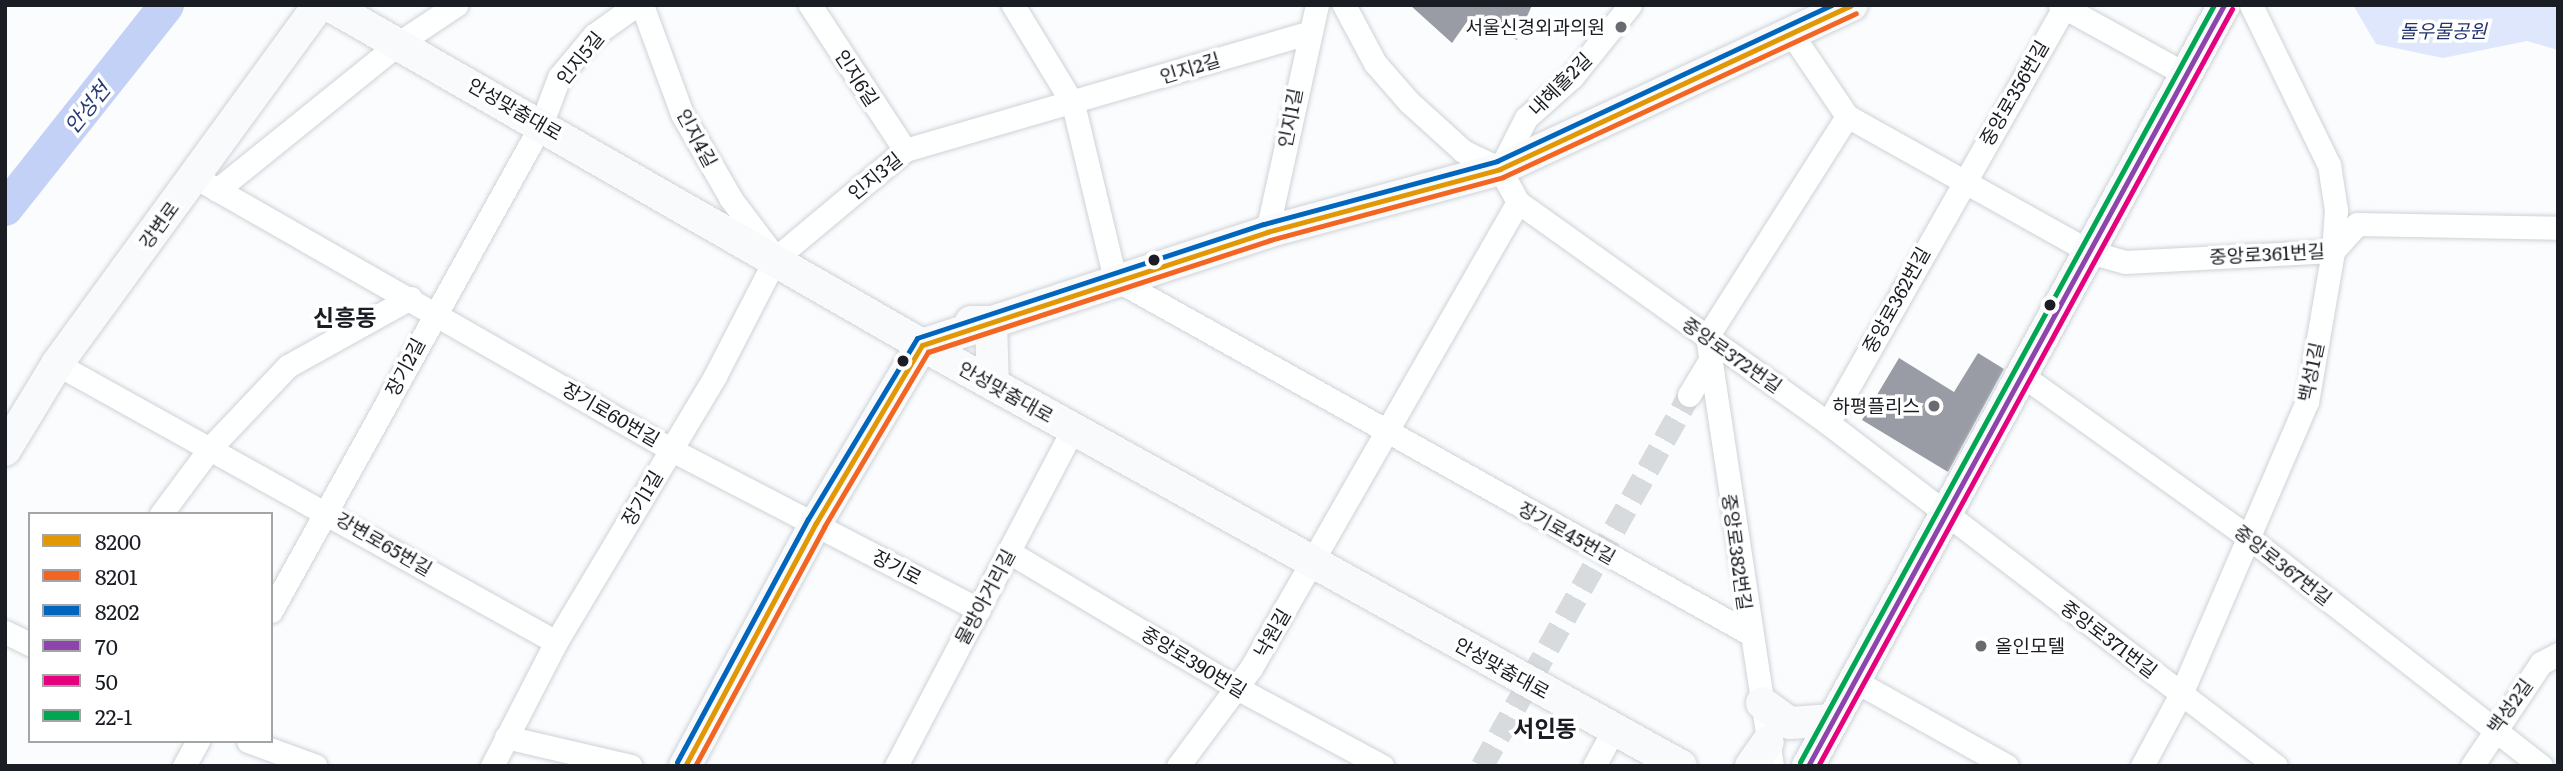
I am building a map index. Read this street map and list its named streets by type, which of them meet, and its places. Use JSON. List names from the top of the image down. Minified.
{"streets":{"main road":["안성맞춤대로","강변로"],"street":["인지5길","인지2길","인지6길","내혜홀2길","중앙로356번길","인지1길","인지4길","인지3길","중앙로361번길","중앙로362번길","중앙로372번길","장기2길","백성1길","장기로60번길","장기1길","장기로45번길","강변로65번길","중앙로382번길","중앙로367번길","장기로","물방아거리길","낙원길","중앙로371번길","중앙로390번길","백성2길"]},"crossings":[["인지5길","안성맞춤대로"],["인지5길","장기2길"],["인지2길","인지1길"],["인지2길","인지3길"],["인지6길","인지3길"],["내혜홀2길","중앙로372번길"],["중앙로356번길","중앙로362번길"],["안성맞춤대로","인지4길"],["안성맞춤대로","인지3길"],["안성맞춤대로","장기2길"],["안성맞춤대로","장기1길"],["안성맞춤대로","물방아거리길"],["안성맞춤대로","낙원길"],["인지4길","인지3길"],["인지4길","장기1길"],["인지3길","장기1길"],["강변로","장기로60번길"],["강변로","강변로65번길"],["중앙로361번길","백성1길"],["중앙로362번길","중앙로372번길"],["중앙로372번길","중앙로382번길"],["중앙로372번길","중앙로371번길"],["장기2길","장기로60번길"],["장기2길","강변로65번길"],["백성1길","중앙로367번길"],["백성1길","중앙로371번길"],["장기로60번길","장기1길"],["장기로60번길","장기로"],["장기1길","강변로65번길"],["장기로45번길","중앙로382번길"],["중앙로367번길","백성2길"],["장기로","물방아거리길"],["물방아거리길","중앙로390번길"],["낙원길","중앙로390번길"]],"districts":["신흥동","서인동"],"water":["안성천"],"parks":["돌우물공원"],"places":["서울신경외과의원","하평플리스","올인모텔"],"lines":["transit line 8200","transit line 8202","transit line 70","transit line 22-1","transit line 50","transit line 8201"],"legend":["8200","8201","8202","70","50","22-1"]}
